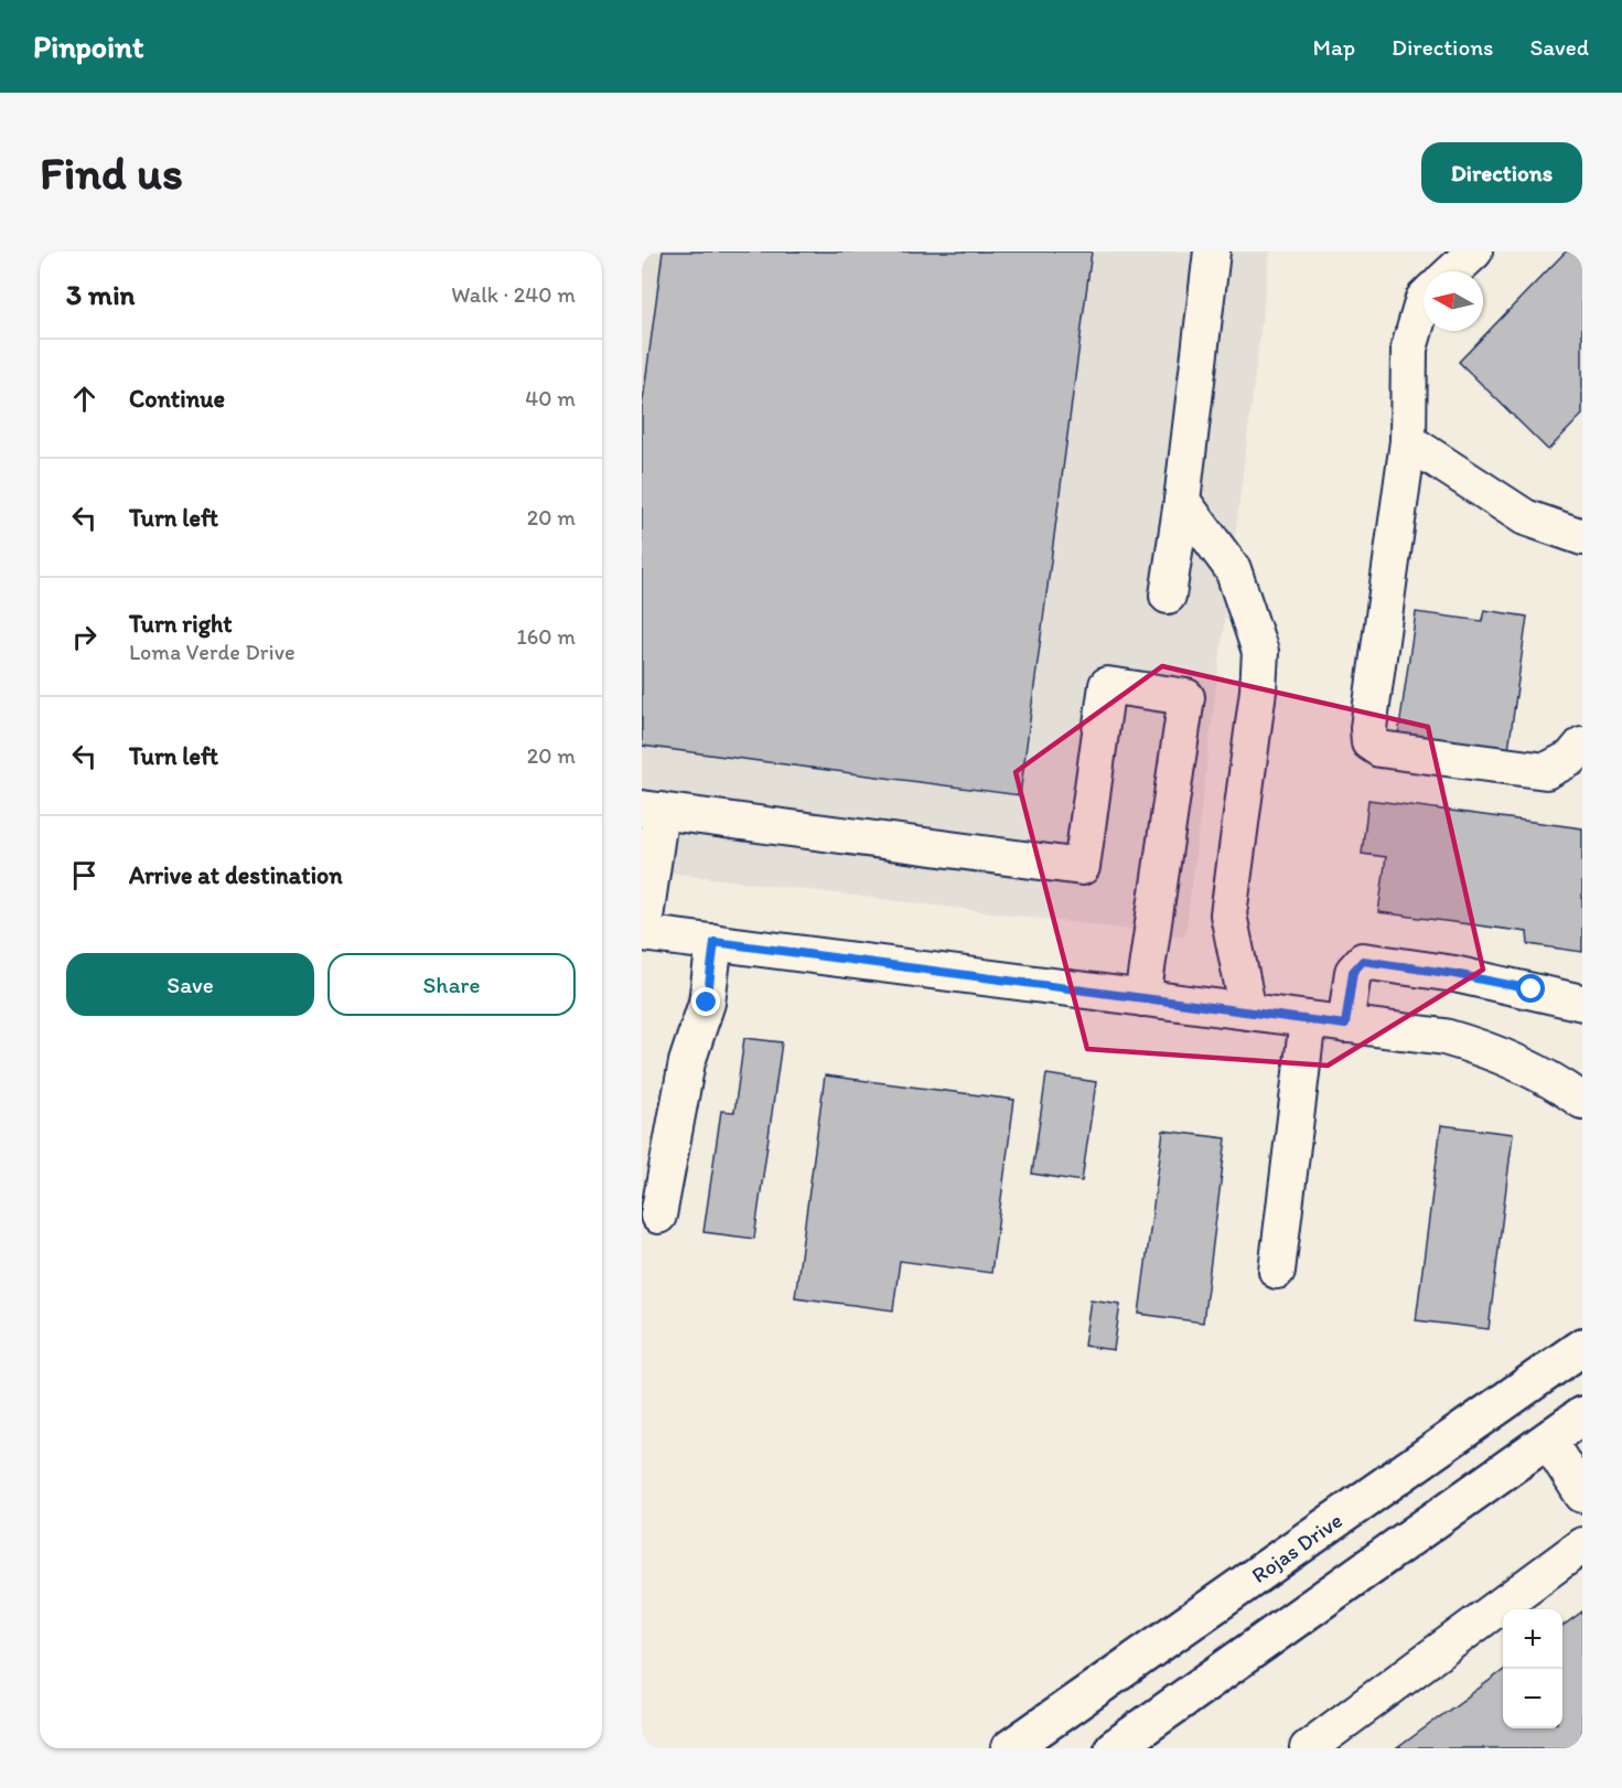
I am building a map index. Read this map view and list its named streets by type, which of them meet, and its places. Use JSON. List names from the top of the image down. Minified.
{"streets":{"main road":["Rojas Drive"]},"north":"left","page":{"header":"Pinpoint","nav":["Map","Directions","Saved"],"buttons":["Directions",["Save","Share"]],"title":"Find us","heading":["3 min","Walk · 240 m"],"list":[["Continue","40 m"],["Turn left","20 m"],["Turn right","Loma Verde Drive","160 m"],["Turn left","20 m"],"Arrive at destination"],"map_buttons":["+","−"]}}
